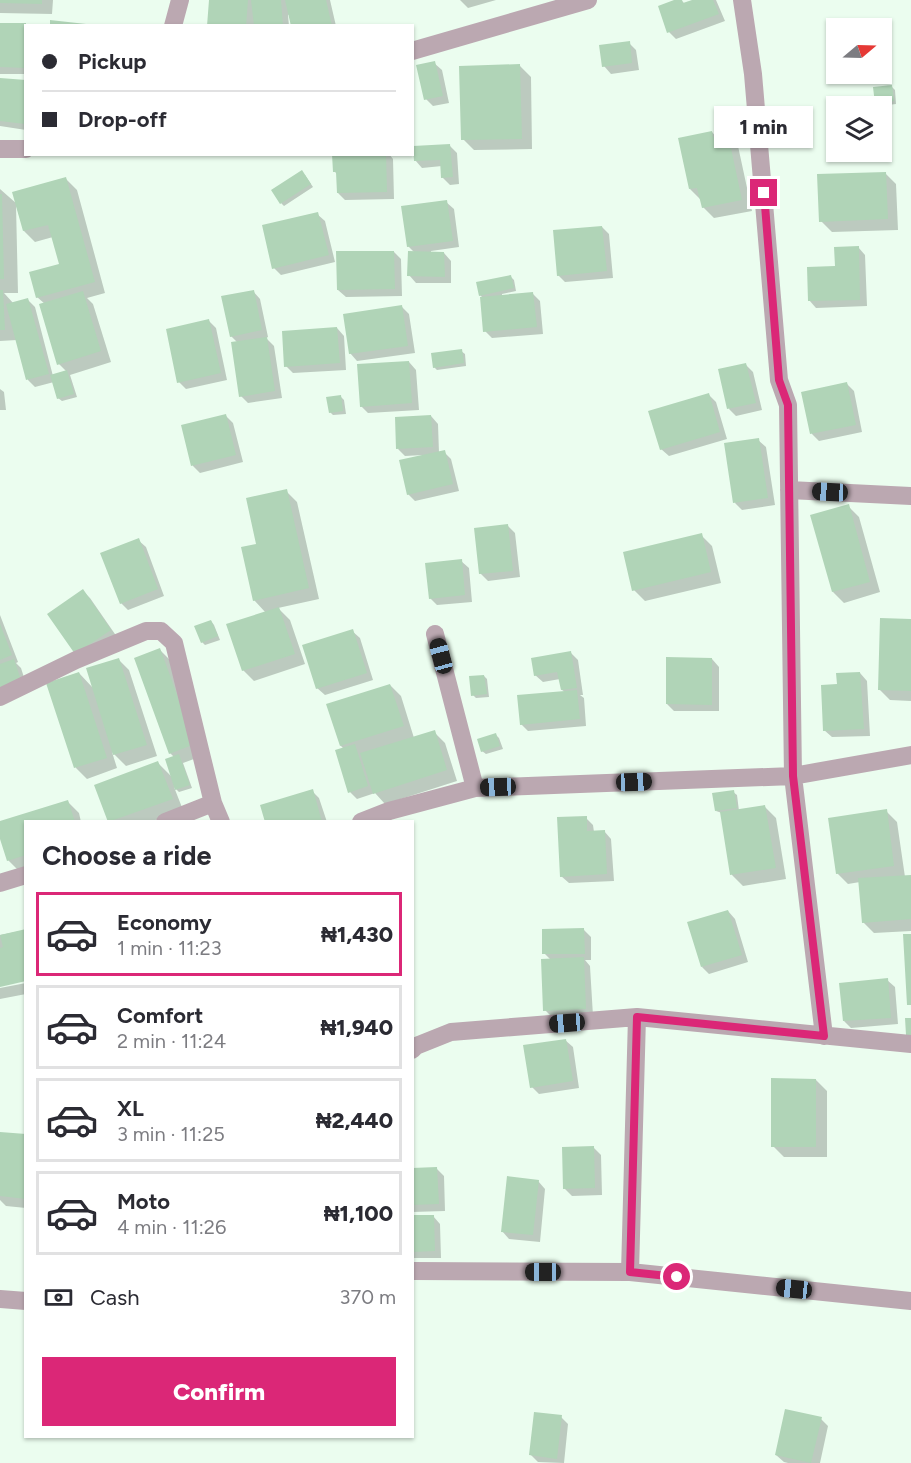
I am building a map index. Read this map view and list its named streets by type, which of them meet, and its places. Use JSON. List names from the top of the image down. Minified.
{"north":"right","page":{"banner":["Pickup","Drop-off"],"bubble":"1 min","heading":"Choose a ride","list":[{"name":"Economy","note":"1 min · 11:23","value":"₦1,430"},{"name":"Comfort","note":"2 min · 11:24","value":"₦1,940"},{"name":"XL","note":"3 min · 11:25","value":"₦2,440"},{"name":"Moto","note":"4 min · 11:26","value":"₦1,100"}],"pay":["Cash","370 m"],"buttons":"Confirm"}}
